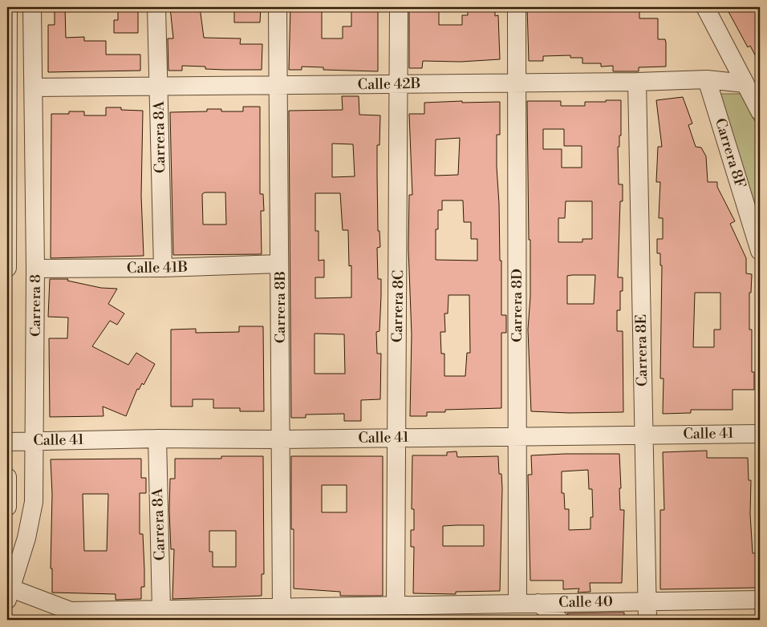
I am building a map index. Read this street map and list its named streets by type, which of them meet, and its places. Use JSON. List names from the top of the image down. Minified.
{"streets":{"street":["Calle 42B","Carrera 8A","Carrera 8F","Calle 41B","Carrera 8","Carrera 8D","Carrera 8C","Carrera 8B","Carrera 8E","Calle 41","Calle 40"]},"crossings":[["Calle 42B","Carrera 8A"],["Calle 42B","Carrera 8F"],["Calle 42B","Carrera 8"],["Calle 42B","Carrera 8D"],["Calle 42B","Carrera 8C"],["Calle 42B","Carrera 8B"],["Calle 42B","Carrera 8E"],["Carrera 8A","Calle 41B"],["Carrera 8A","Calle 41"],["Carrera 8A","Calle 40"],["Calle 41B","Carrera 8"],["Calle 41B","Carrera 8B"],["Carrera 8","Calle 41"],["Carrera 8","Calle 40"],["Carrera 8D","Calle 41"],["Carrera 8D","Calle 40"],["Carrera 8C","Calle 41"],["Carrera 8C","Calle 40"],["Carrera 8B","Calle 41"],["Carrera 8B","Calle 40"],["Carrera 8E","Calle 41"],["Carrera 8E","Calle 40"]]}
